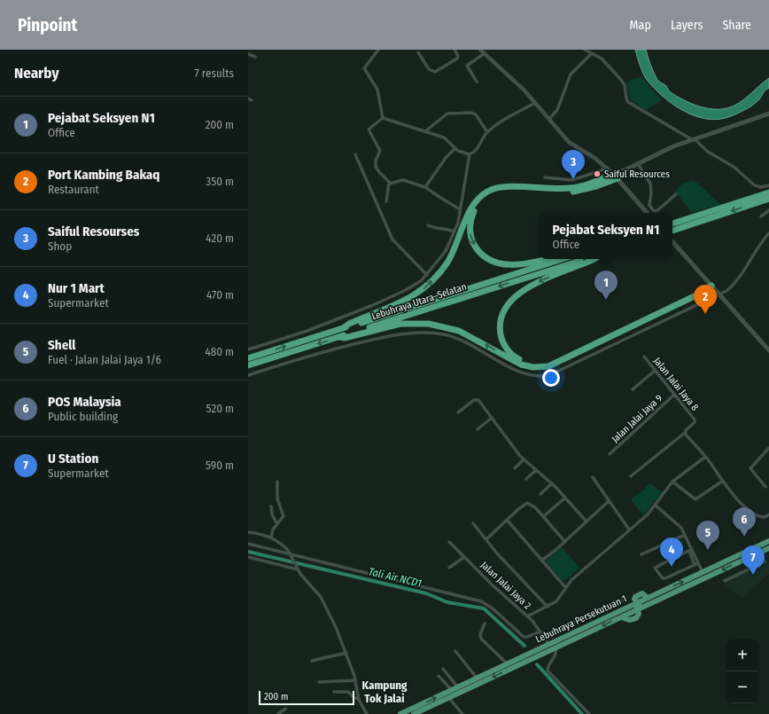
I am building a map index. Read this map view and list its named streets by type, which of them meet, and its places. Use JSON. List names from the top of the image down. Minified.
{"streets":{"highway":["Lebuhraya Utara–Selatan","Lebuhraya Persekutuan 1"],"street":["Jalan Jalai Jaya 8","Jalan Jalai Jaya 9","Jalan Jalai Jaya 2"]},"crossings":[["Jalan Jalai Jaya 8","Jalan Jalai Jaya 9"],["Jalan Jalai Jaya 2","Lebuhraya Persekutuan 1"]],"districts":["Kampung Tok Jalai"],"water":["Tali Air NCD1"],"places":["Saiful Resources"],"scale_bar":"200 m","page":{"header":"Pinpoint","nav":["Map","Layers","Share"],"heading":["Nearby","7 results"],"list":[{"mark":"1","name":"Pejabat Seksyen N1","note":"Office","value":"200 m"},{"mark":"2","name":"Port Kambing Bakaq","note":"Restaurant","value":"350 m"},{"mark":"3","name":"Saiful Resourses","note":"Shop","value":"420 m"},{"mark":"4","name":"Nur 1 Mart","note":"Supermarket","value":"470 m"},{"mark":"5","name":"Shell","note":"Fuel · Jalan Jalai Jaya 1/6","value":"480 m"},{"mark":"6","name":"POS Malaysia","note":"Public building","value":"520 m"},{"mark":"7","name":"U Station","note":"Supermarket","value":"590 m"}],"pins":["3","1","2","6","5","4","7"],"popup":["Pejabat Seksyen N1","Office"],"map_buttons":["+","−"],"scale":"200 m"}}
